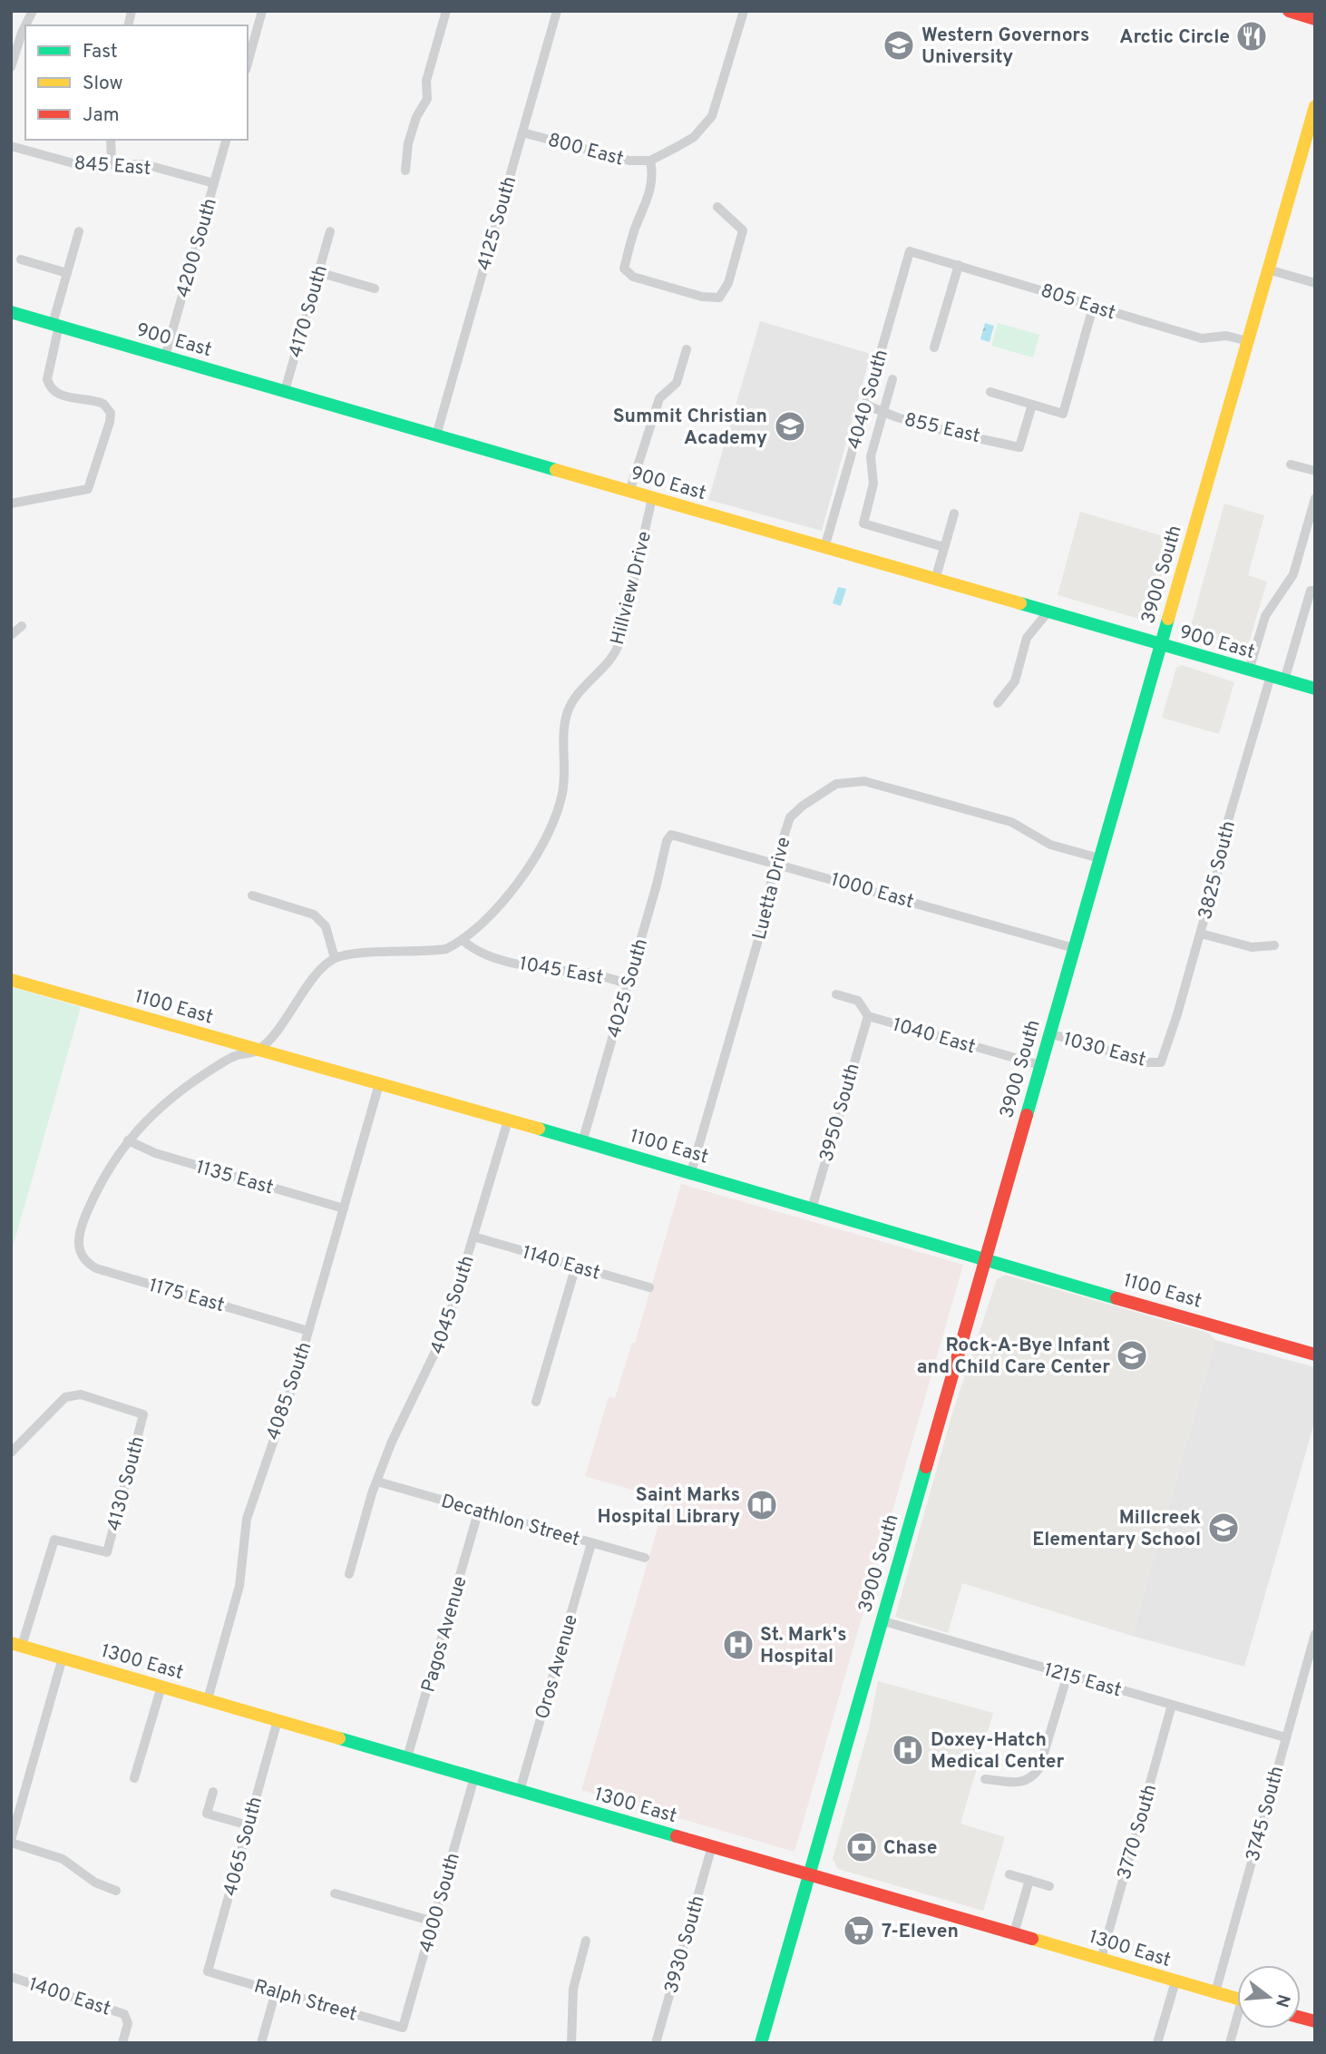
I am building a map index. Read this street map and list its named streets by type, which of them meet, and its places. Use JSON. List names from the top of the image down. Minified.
{"streets":{"main road":["900 East","3900 South","1100 East","1300 East"],"street":["800 East","845 East","4125 South","4200 South","805 East","4170 South","4040 South","855 East","Hillview Drive","3825 South","Luetta Drive","1000 East","1045 East","4025 South","1040 East","1030 East","3950 South","1135 East","1140 East","1175 East","4045 South","4085 South","4130 South","Decathlon Street","Pagos Avenue","Oros Avenue","1215 East","3745 South","3770 South","4065 South","4000 South","3930 South","1400 East","Ralph Street"]},"crossings":[["800 East","4125 South"],["845 East","4200 South"],["4125 South","900 East"],["4200 South","900 East"],["805 East","4040 South"],["805 East","3900 South"],["4170 South","900 East"],["900 East","4040 South"],["900 East","3900 South"],["900 East","Hillview Drive"],["900 East","3825 South"],["4040 South","855 East"],["3900 South","Luetta Drive"],["3900 South","1000 East"],["3900 South","1100 East"],["3900 South","1040 East"],["3900 South","1030 East"],["3900 South","1300 East"],["3900 South","1215 East"],["Hillview Drive","1045 East"],["3825 South","1030 East"],["Luetta Drive","1000 East"],["Luetta Drive","1100 East"],["1000 East","4025 South"],["1045 East","4025 South"],["4025 South","1100 East"],["1100 East","3950 South"],["1100 East","4045 South"],["1100 East","4085 South"],["1040 East","3950 South"],["1135 East","1175 East"],["1135 East","4085 South"],["1140 East","4045 South"],["1175 East","4085 South"],["4045 South","Decathlon Street"],["4085 South","1300 East"],["4130 South","1300 East"],["Decathlon Street","Pagos Avenue"],["Decathlon Street","Oros Avenue"],["Pagos Avenue","1300 East"],["1300 East","Oros Avenue"],["1300 East","3745 South"],["1300 East","3770 South"],["1300 East","4065 South"],["1300 East","4000 South"],["1300 East","3930 South"],["1215 East","3745 South"],["1215 East","3770 South"],["4065 South","Ralph Street"],["4000 South","Ralph Street"]],"places":{"restaurant":["Arctic Circle"],"school or university":["Western Governors University","Summit Christian Academy","Rock-A-Bye Infant and Child Care Center","Millcreek Elementary School"],"library":["Saint Marks Hospital Library"],"hospital":["St. Mark's Hospital","Doxey-Hatch Medical Center"],"bank":["Chase"],"supermarket":["7-Eleven"]},"legend":["Fast","Slow","Jam"],"north":"right"}
